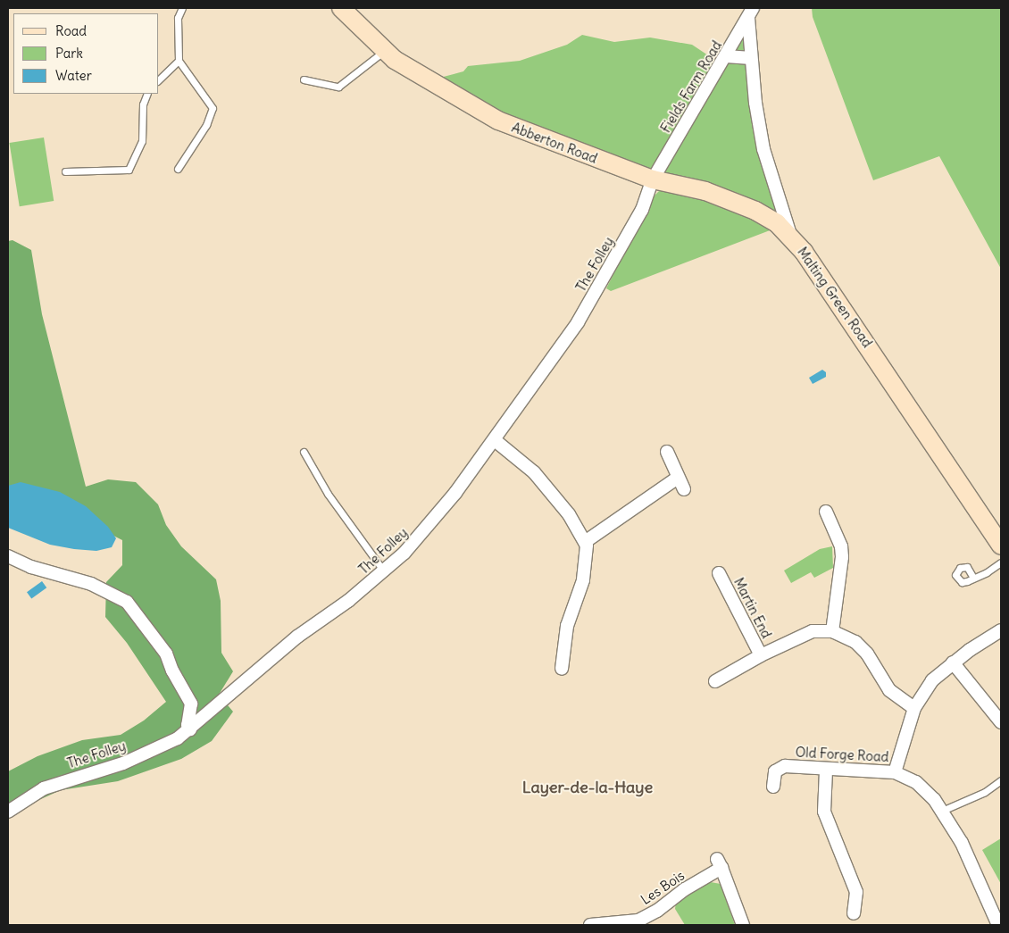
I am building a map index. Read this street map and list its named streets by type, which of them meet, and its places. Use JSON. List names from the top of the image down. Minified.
{"streets":{"street":["Fields Farm Road","Abberton Road","The Folley","Malting Green Road","Martin End","Old Forge Road","Les Bois"]},"crossings":[["Fields Farm Road","Abberton Road"],["Fields Farm Road","The Folley"],["Fields Farm Road","Malting Green Road"],["Abberton Road","The Folley"],["Abberton Road","Malting Green Road"]],"districts":["Layer-de-la-Haye"],"legend":["Road","Park","Water"]}
